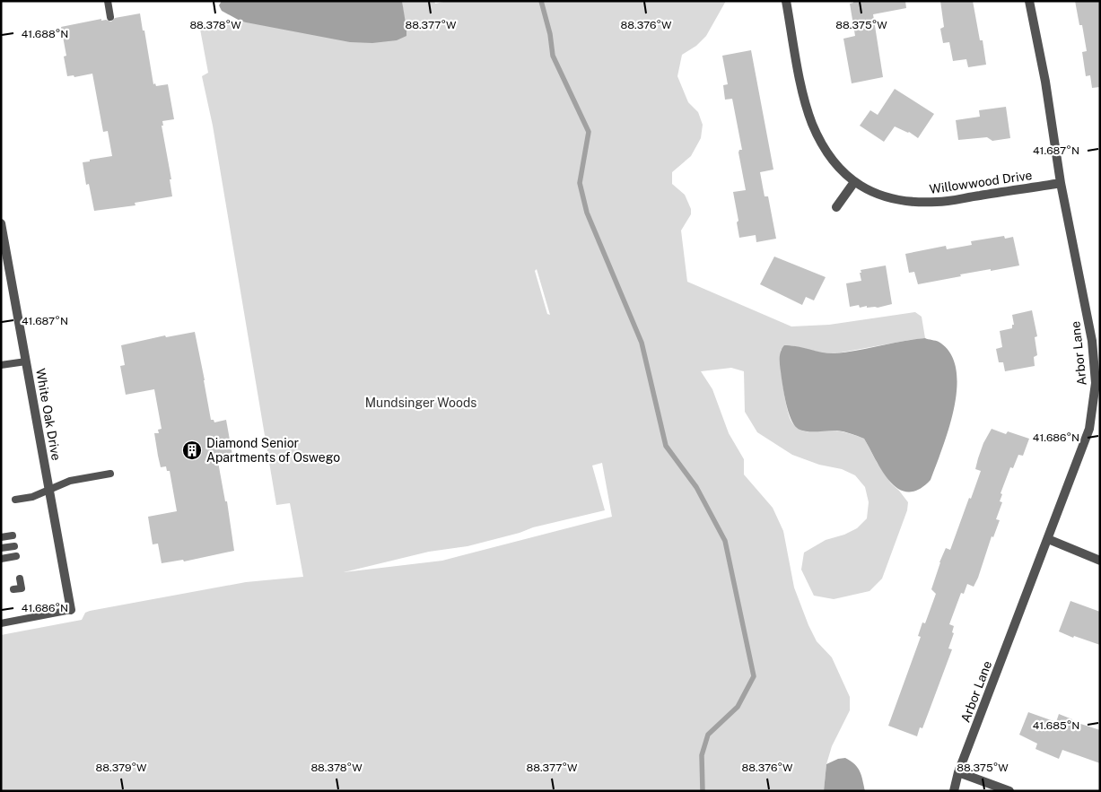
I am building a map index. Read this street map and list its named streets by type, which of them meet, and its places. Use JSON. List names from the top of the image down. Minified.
{"streets":{"street":["Willowwood Drive","Arbor Lane","White Oak Drive"]},"crossings":[["Willowwood Drive","Arbor Lane"]],"parks":["Mundsinger Woods"],"places":{"building":["Diamond Senior Apartments of Oswego"]},"coordinates":["88.378°W","88.377°W","88.376°W","88.375°W","41.688°N","41.687°N","41.686°N","41.685°N","88.379°W"]}
